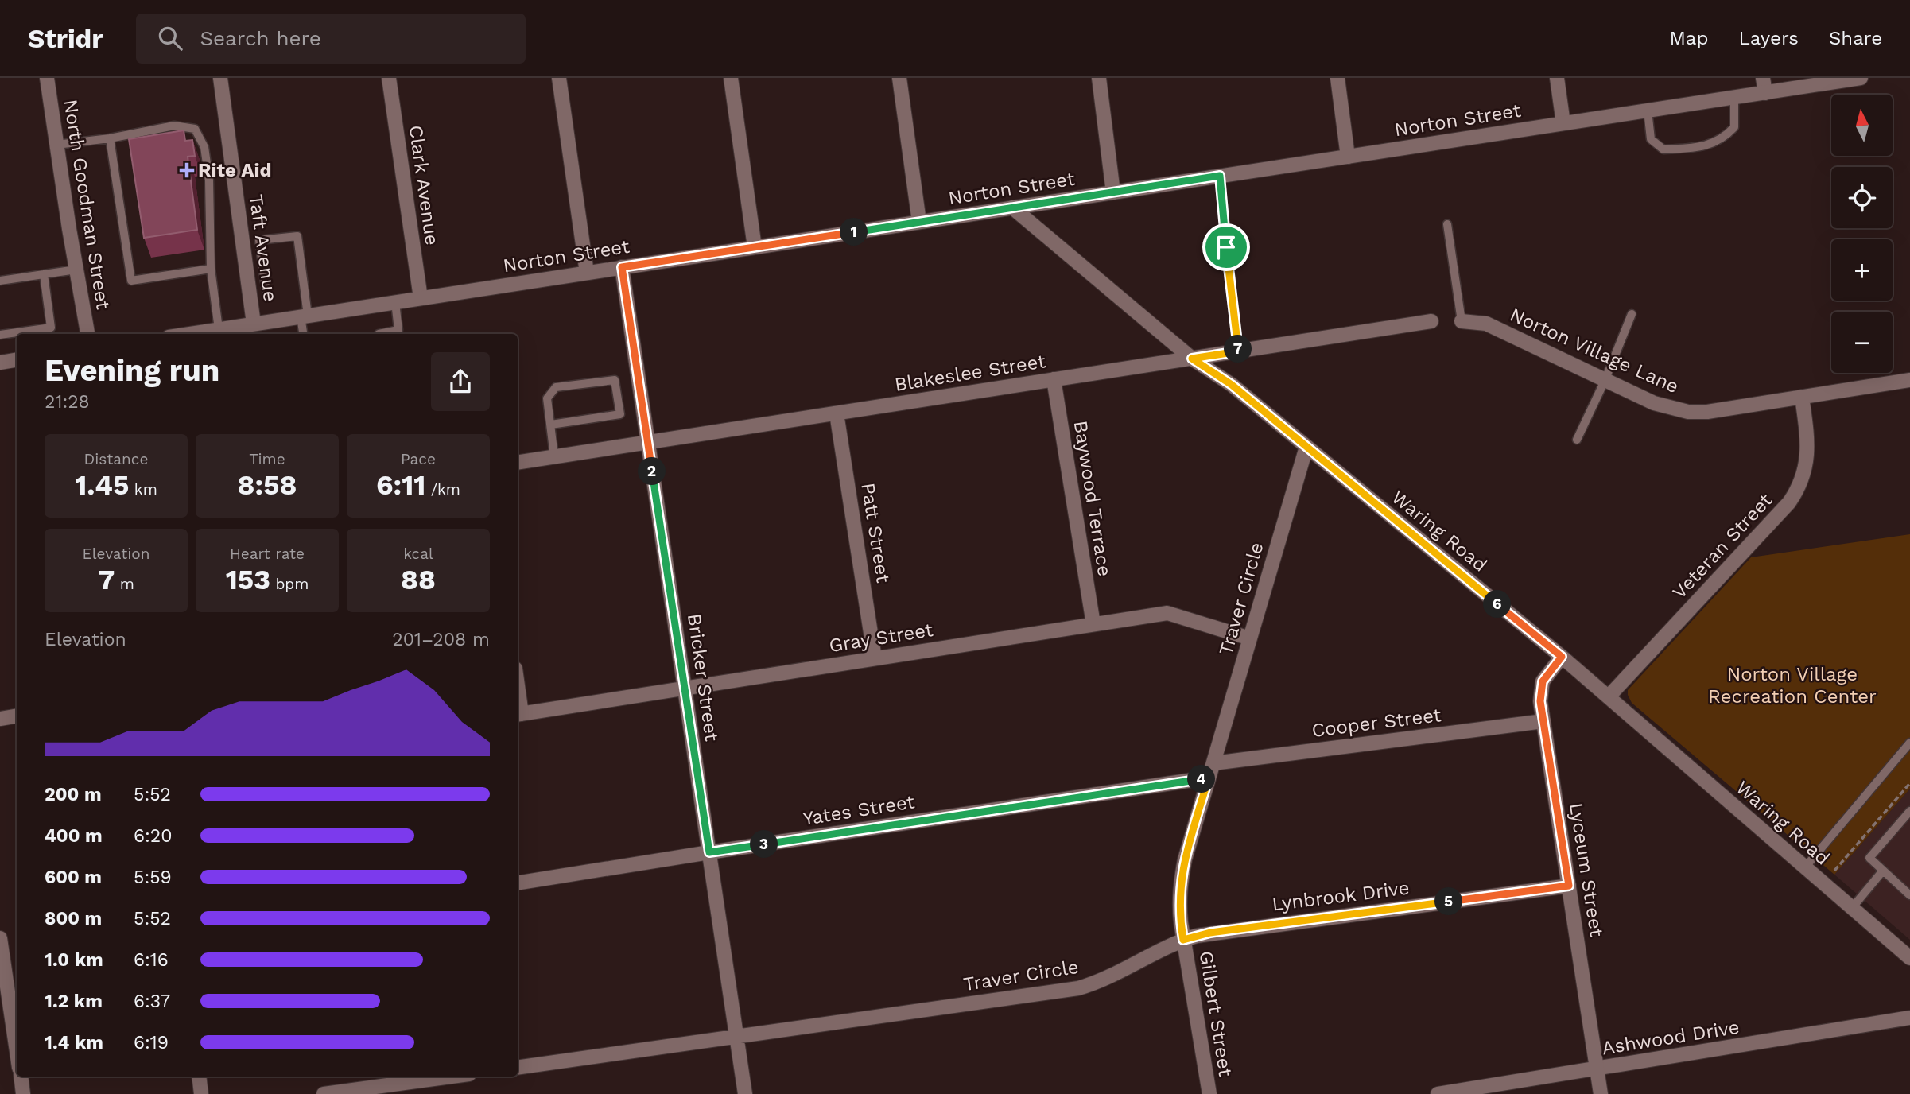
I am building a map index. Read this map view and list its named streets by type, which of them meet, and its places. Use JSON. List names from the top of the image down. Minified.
{"streets":{"street":["Norton Street","Clark Avenue","North Goodman Street","Taft Avenue","Norton Village Lane","Blakeslee Street","Baywood Terrace","Waring Road","Patt Street","Veteran Street","Traver Circle","Gray Street","Bricker Street","Cooper Street","Yates Street","Lyceum Street","Lynbrook Drive","Gilbert Street","Ashwood Drive"]},"crossings":[["Norton Street","Clark Avenue"],["Norton Street","Taft Avenue"],["Norton Street","Waring Road"],["Norton Street","Bricker Street"],["Norton Village Lane","Veteran Street"],["Blakeslee Street","Baywood Terrace"],["Blakeslee Street","Waring Road"],["Blakeslee Street","Patt Street"],["Blakeslee Street","Bricker Street"],["Baywood Terrace","Gray Street"],["Waring Road","Veteran Street"],["Waring Road","Traver Circle"],["Waring Road","Lyceum Street"],["Patt Street","Gray Street"],["Traver Circle","Gray Street"],["Traver Circle","Bricker Street"],["Traver Circle","Cooper Street"],["Traver Circle","Yates Street"],["Traver Circle","Lynbrook Drive"],["Traver Circle","Gilbert Street"],["Gray Street","Bricker Street"],["Bricker Street","Yates Street"],["Cooper Street","Lyceum Street"],["Lyceum Street","Lynbrook Drive"],["Lyceum Street","Ashwood Drive"],["Lynbrook Drive","Gilbert Street"]],"parks":["Norton Village Recreation Center"],"places":{"health":["Rite Aid"]},"north":"top","page":{"header":"Stridr","search":"Search here","nav":["Map","Layers","Share"],"map_buttons":["+","−"],"pins":["1","7","2","6","4","3","5"],"heading":["Evening run","21:28"],"stats":[["Distance","1.45 km"],["Time","8:58"],["Pace","6:11 /km"],["Elevation","7 m"],["Heart rate","153 bpm"],["kcal","88"]],"chart":["Elevation","201–208 m"],"list":[{"name":"200 m","note":"5:52"},{"name":"400 m","note":"6:20"},{"name":"600 m","note":"5:59"},{"name":"800 m","note":"5:52"},{"name":"1.0 km","note":"6:16"},{"name":"1.2 km","note":"6:37"},{"name":"1.4 km","note":"6:19"}]}}
